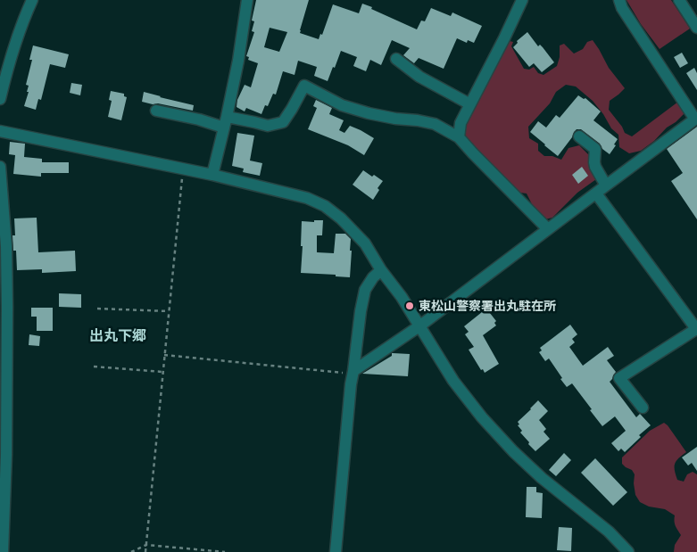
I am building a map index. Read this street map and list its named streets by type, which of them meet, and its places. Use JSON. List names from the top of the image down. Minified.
{"districts":["出丸下郷"],"places":["東松山警察署出丸駐在所"]}
